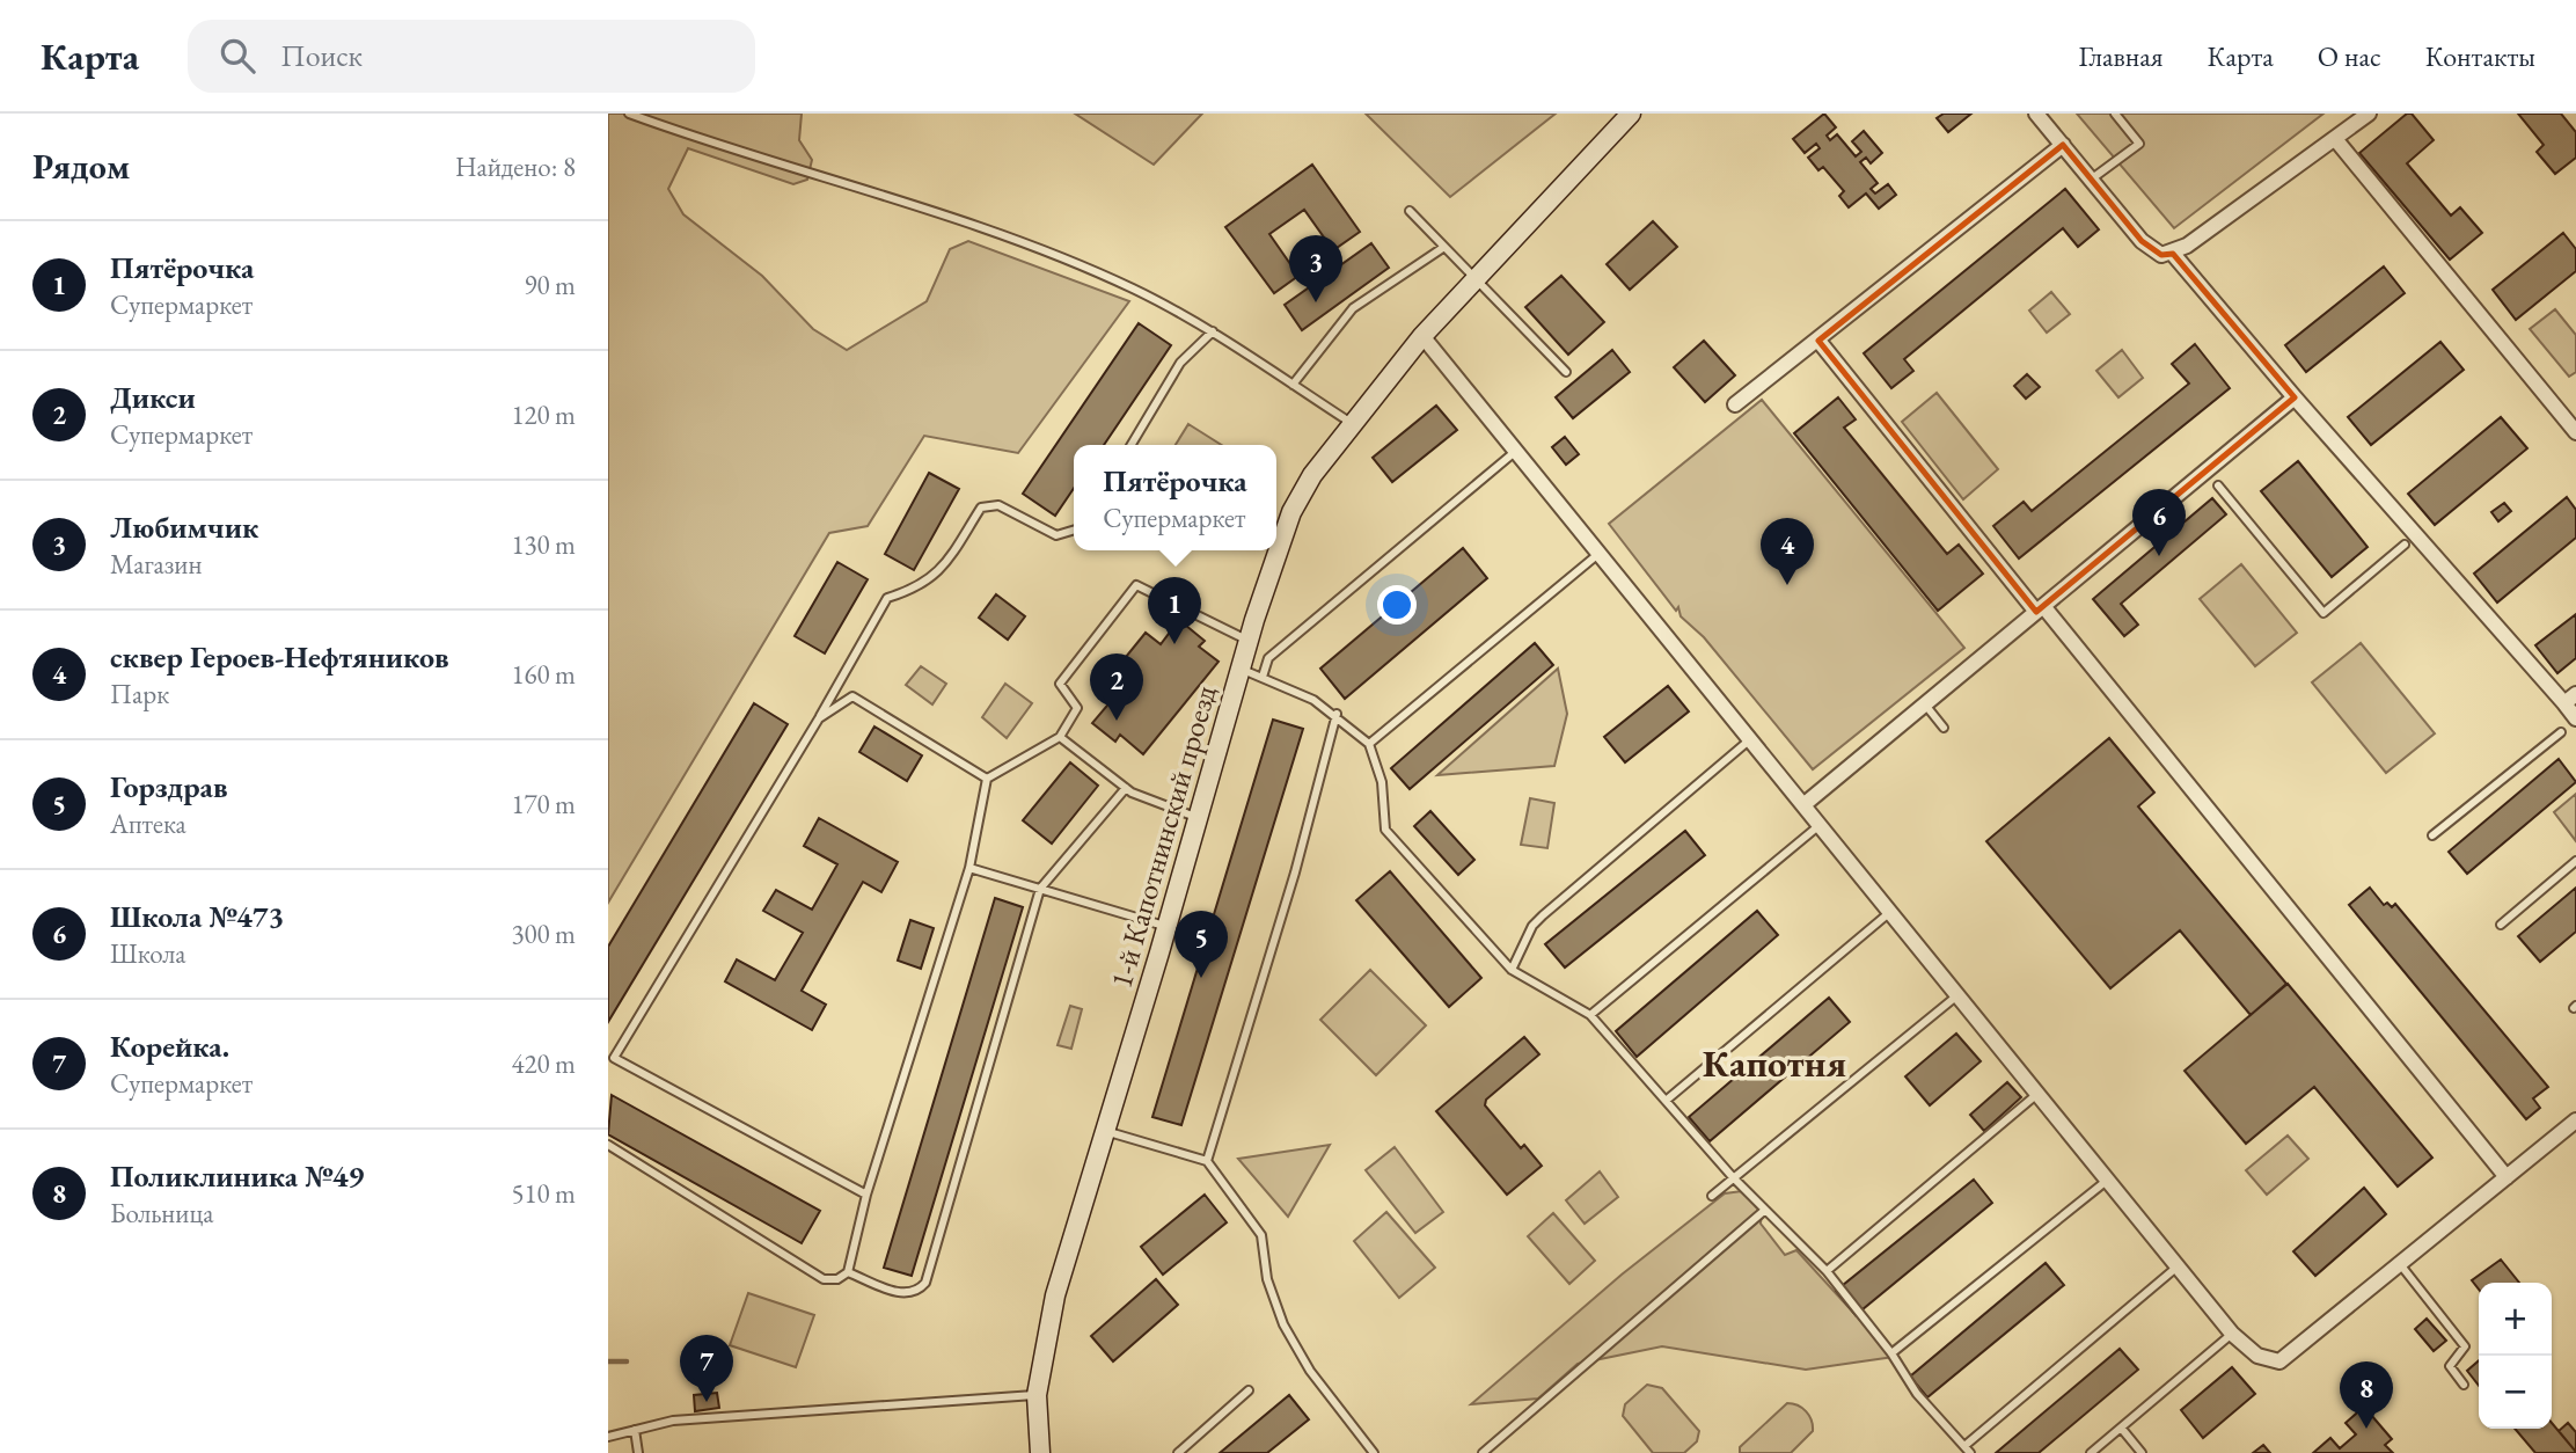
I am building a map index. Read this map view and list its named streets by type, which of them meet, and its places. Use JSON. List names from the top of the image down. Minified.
{"streets":{"street":["1-й Капотнинский проезд"]},"districts":["Капотня"],"page":{"header":"Карта","search":"Поиск","nav":["Главная","Карта","О нас","Контакты"],"heading":["Рядом","Найдено: 8"],"list":[{"mark":"1","name":"Пятёрочка","note":"Супермаркет","value":"90 m"},{"mark":"2","name":"Дикси","note":"Супермаркет","value":"120 m"},{"mark":"3","name":"Любимчик","note":"Магазин","value":"130 m"},{"mark":"4","name":"сквер Героев-Нефтяников","note":"Парк","value":"160 m"},{"mark":"5","name":"Горздрав","note":"Аптека","value":"170 m"},{"mark":"6","name":"Школа №473","note":"Школа","value":"300 m"},{"mark":"7","name":"Корейка.","note":"Супермаркет","value":"420 m"},{"mark":"8","name":"Поликлиника №49","note":"Больница","value":"510 m"}],"pins":["3","6","4","1","2","5","7","8"],"popup":["Пятёрочка","Супермаркет"],"map_buttons":["+","−"]}}
